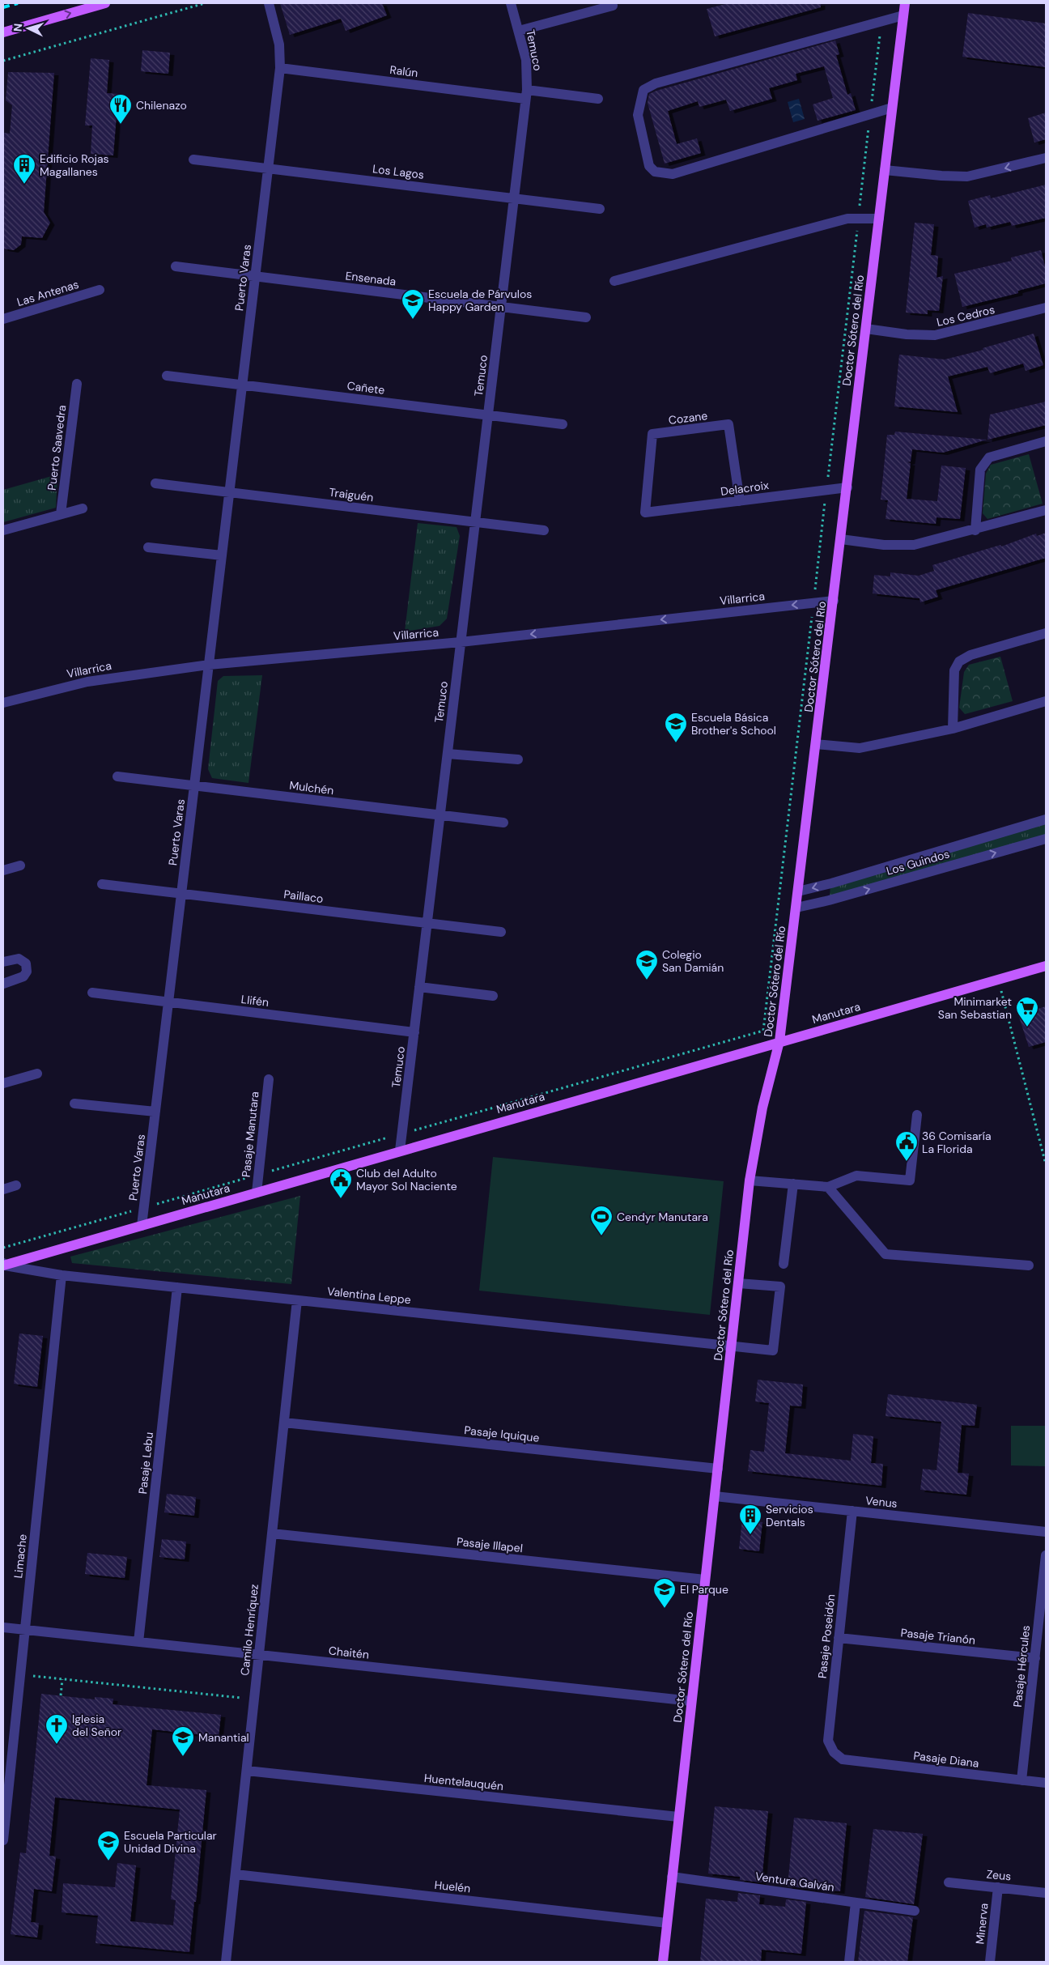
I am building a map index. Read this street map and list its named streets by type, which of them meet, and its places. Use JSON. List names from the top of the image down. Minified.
{"streets":{"main road":["Doctor Sótero del Río","Manutara"],"street":["Temuco","Ralún","Los Lagos","Puerto Varas","Ensenada","Las Antenas","Los Cedros","Cañete","Cozane","Puerto Saavedra","Delacroix","Traiguén","Villarrica","Mulchén","Los Guindos","Paillaco","Llifén","Pasaje Manutara","Valentina Leppe","Pasaje Iquique","Pasaje Lebu","Venus","Pasaje Illapel","Limache","Camilo Henríquez","Pasaje Poseidón","Pasaje Trianón","Chaitén","Pasaje Hércules","Pasaje Diana","Huentelauquén","Zeus","Ventura Galván","Huelén","Minerva"]},"crossings":[["Temuco","Ralún"],["Temuco","Los Lagos"],["Temuco","Ensenada"],["Temuco","Cañete"],["Temuco","Traiguén"],["Temuco","Villarrica"],["Temuco","Mulchén"],["Temuco","Paillaco"],["Temuco","Llifén"],["Temuco","Manutara"],["Ralún","Puerto Varas"],["Los Lagos","Puerto Varas"],["Puerto Varas","Ensenada"],["Puerto Varas","Cañete"],["Puerto Varas","Traiguén"],["Puerto Varas","Villarrica"],["Puerto Varas","Mulchén"],["Puerto Varas","Paillaco"],["Puerto Varas","Llifén"],["Puerto Varas","Manutara"],["Los Cedros","Doctor Sótero del Río"],["Doctor Sótero del Río","Delacroix"],["Doctor Sótero del Río","Villarrica"],["Doctor Sótero del Río","Los Guindos"],["Doctor Sótero del Río","Manutara"],["Doctor Sótero del Río","Valentina Leppe"],["Doctor Sótero del Río","Pasaje Iquique"],["Doctor Sótero del Río","Venus"],["Doctor Sótero del Río","Pasaje Illapel"],["Doctor Sótero del Río","Chaitén"],["Doctor Sótero del Río","Huentelauquén"],["Doctor Sótero del Río","Ventura Galván"],["Doctor Sótero del Río","Huelén"],["Cozane","Delacroix"],["Manutara","Pasaje Manutara"],["Manutara","Valentina Leppe"],["Valentina Leppe","Pasaje Lebu"],["Valentina Leppe","Limache"],["Valentina Leppe","Camilo Henríquez"],["Pasaje Iquique","Camilo Henríquez"],["Pasaje Lebu","Chaitén"],["Venus","Pasaje Poseidón"],["Pasaje Illapel","Camilo Henríquez"],["Limache","Chaitén"],["Camilo Henríquez","Chaitén"],["Camilo Henríquez","Huentelauquén"],["Camilo Henríquez","Huelén"],["Pasaje Poseidón","Pasaje Trianón"],["Pasaje Poseidón","Pasaje Diana"],["Pasaje Trianón","Pasaje Hércules"],["Pasaje Hércules","Pasaje Diana"],["Zeus","Minerva"]],"one_way":["Villarrica"],"places":{"restaurant":["Chilenazo"],"building":["Edificio Rojas Magallanes","Servicios Dentals"],"school or university":["Escuela de Párvulos Happy Garden","Escuela Básica Brother's School","Colegio San Damián","El Parque","Manantial","Escuela Particular Unidad Divina"],"supermarket":["Minimarket San Sebastian"],"public building":["36 Comisaría La Florida","Club del Adulto Mayor Sol Naciente"],"sports":["Cendyr Manutara"],"church":["Iglesia del Señor"]},"north":"left"}
